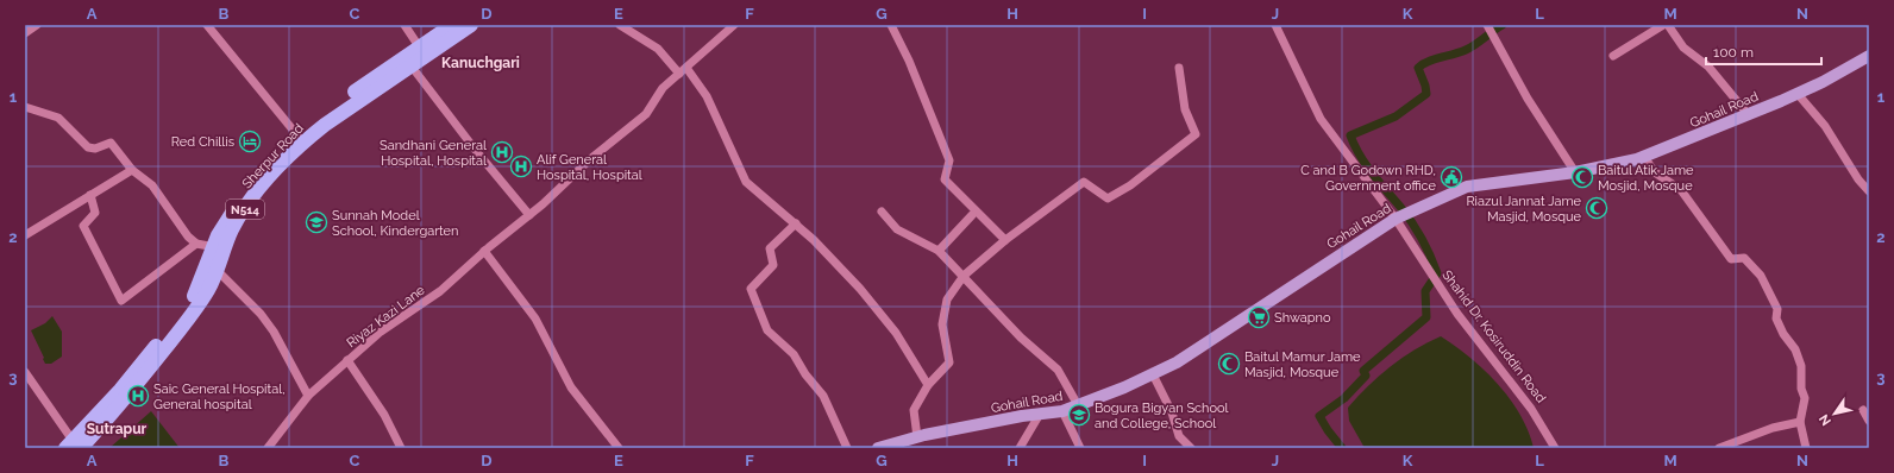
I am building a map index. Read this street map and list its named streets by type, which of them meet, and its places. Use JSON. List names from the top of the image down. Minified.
{"streets":{"highway":["Sherpur Road","N514"],"main road":["Gohail Road"],"street":["Riyaz Kazi Lane","Shahid Dr. Kosiruddin Road"]},"crossings":[["Gohail Road","Shahid Dr. Kosiruddin Road"]],"districts":["Kanuchgari","Sutrapur"],"places":{"hotel":["Red Chillis"],"hospital":["Sandhani General Hospital, Hospital","Alif General Hospital, Hospital","Saic General Hospital, General hospital"],"public building":["C and B Godown RHD, Government office"],"mosque":["Baitul Atik Jame Mosjid, Mosque","Riazul Jannat Jame Masjid, Mosque","Baitul Mamur Jame Masjid, Mosque"],"school or university":["Sunnah Model School, Kindergarten","Bogura Bigyan School and College, School"],"supermarket":["Shwapno"]},"scale_bar":"100 m","north":"bottom left","grid":{"columns":["A","B","C","D","E","F","G","H","I","J","K","L","M","N"],"rows":["1","2","3"]}}
